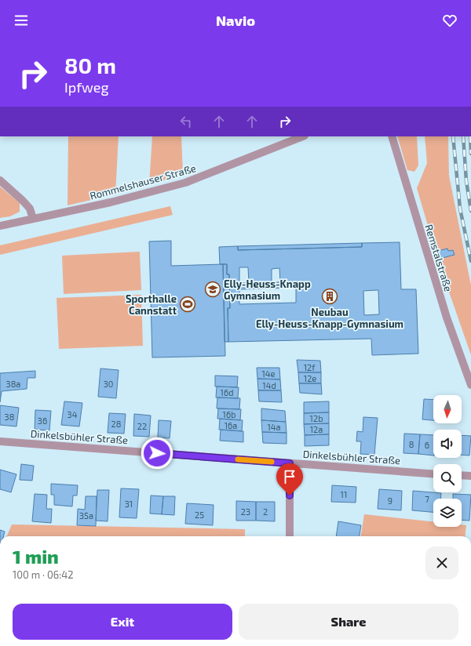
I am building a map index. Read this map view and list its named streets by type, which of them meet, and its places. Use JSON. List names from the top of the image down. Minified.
{"streets":{"street":["Rommelshauser Straße","Remstalstraße","Dinkelsbühler Straße"]},"places":{"school or university":["Elly-Heuss-Knapp Gymnasium"],"building":["Neubau Elly-Heuss-Knapp-Gymnasium"],"sports":["Sporthalle Cannstatt"]},"house_numbers":["12f","14e","12e","38a","30","14d","16d","34","16b","38","12b","36","28","16a","22","14a","12a","8","6","11","7","9","31","23","2","25","35a"],"north":"bottom","page":{"header":"Navio","turn":["80 m","Ipfweg"],"heading":["1 min","100 m · 06:42"],"buttons":["Exit","Share"]}}
